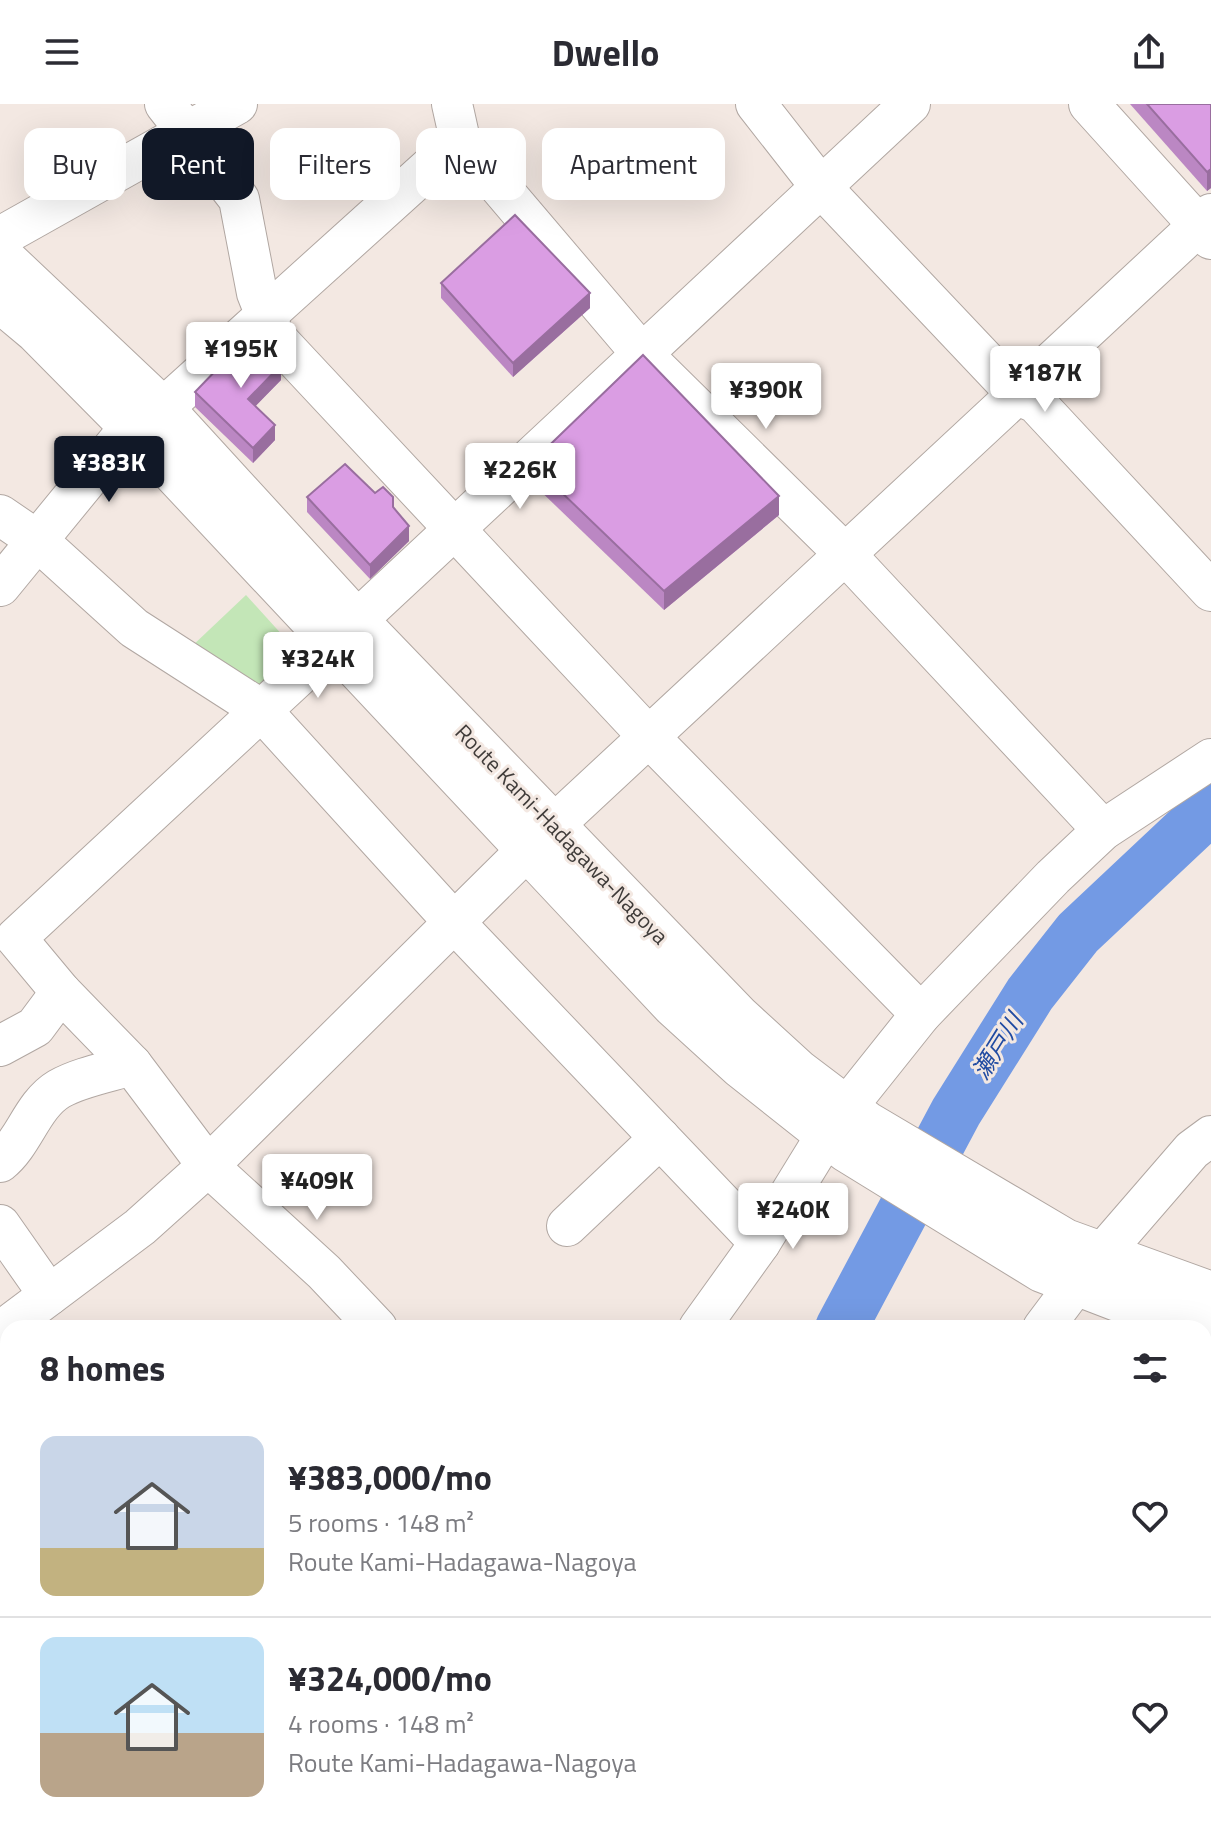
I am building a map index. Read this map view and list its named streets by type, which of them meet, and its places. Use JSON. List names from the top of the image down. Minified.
{"streets":{"main road":["Route Kami-Hadagawa-Nagoya"]},"water":["瀬戸川"],"page":{"header":"Dwello","chip":["Buy","Rent","Filters","New","Apartment"],"price":["¥195K","¥187K","¥390K","¥383K","¥226K","¥324K","¥409K","¥240K"],"heading":"8 homes","list":[{"name":"¥383,000/mo","note":"5 rooms · 148 m² · Route Kami-Hadagawa-Nagoya"},{"name":"¥324,000/mo","note":"4 rooms · 148 m² · Route Kami-Hadagawa-Nagoya"}]}}
